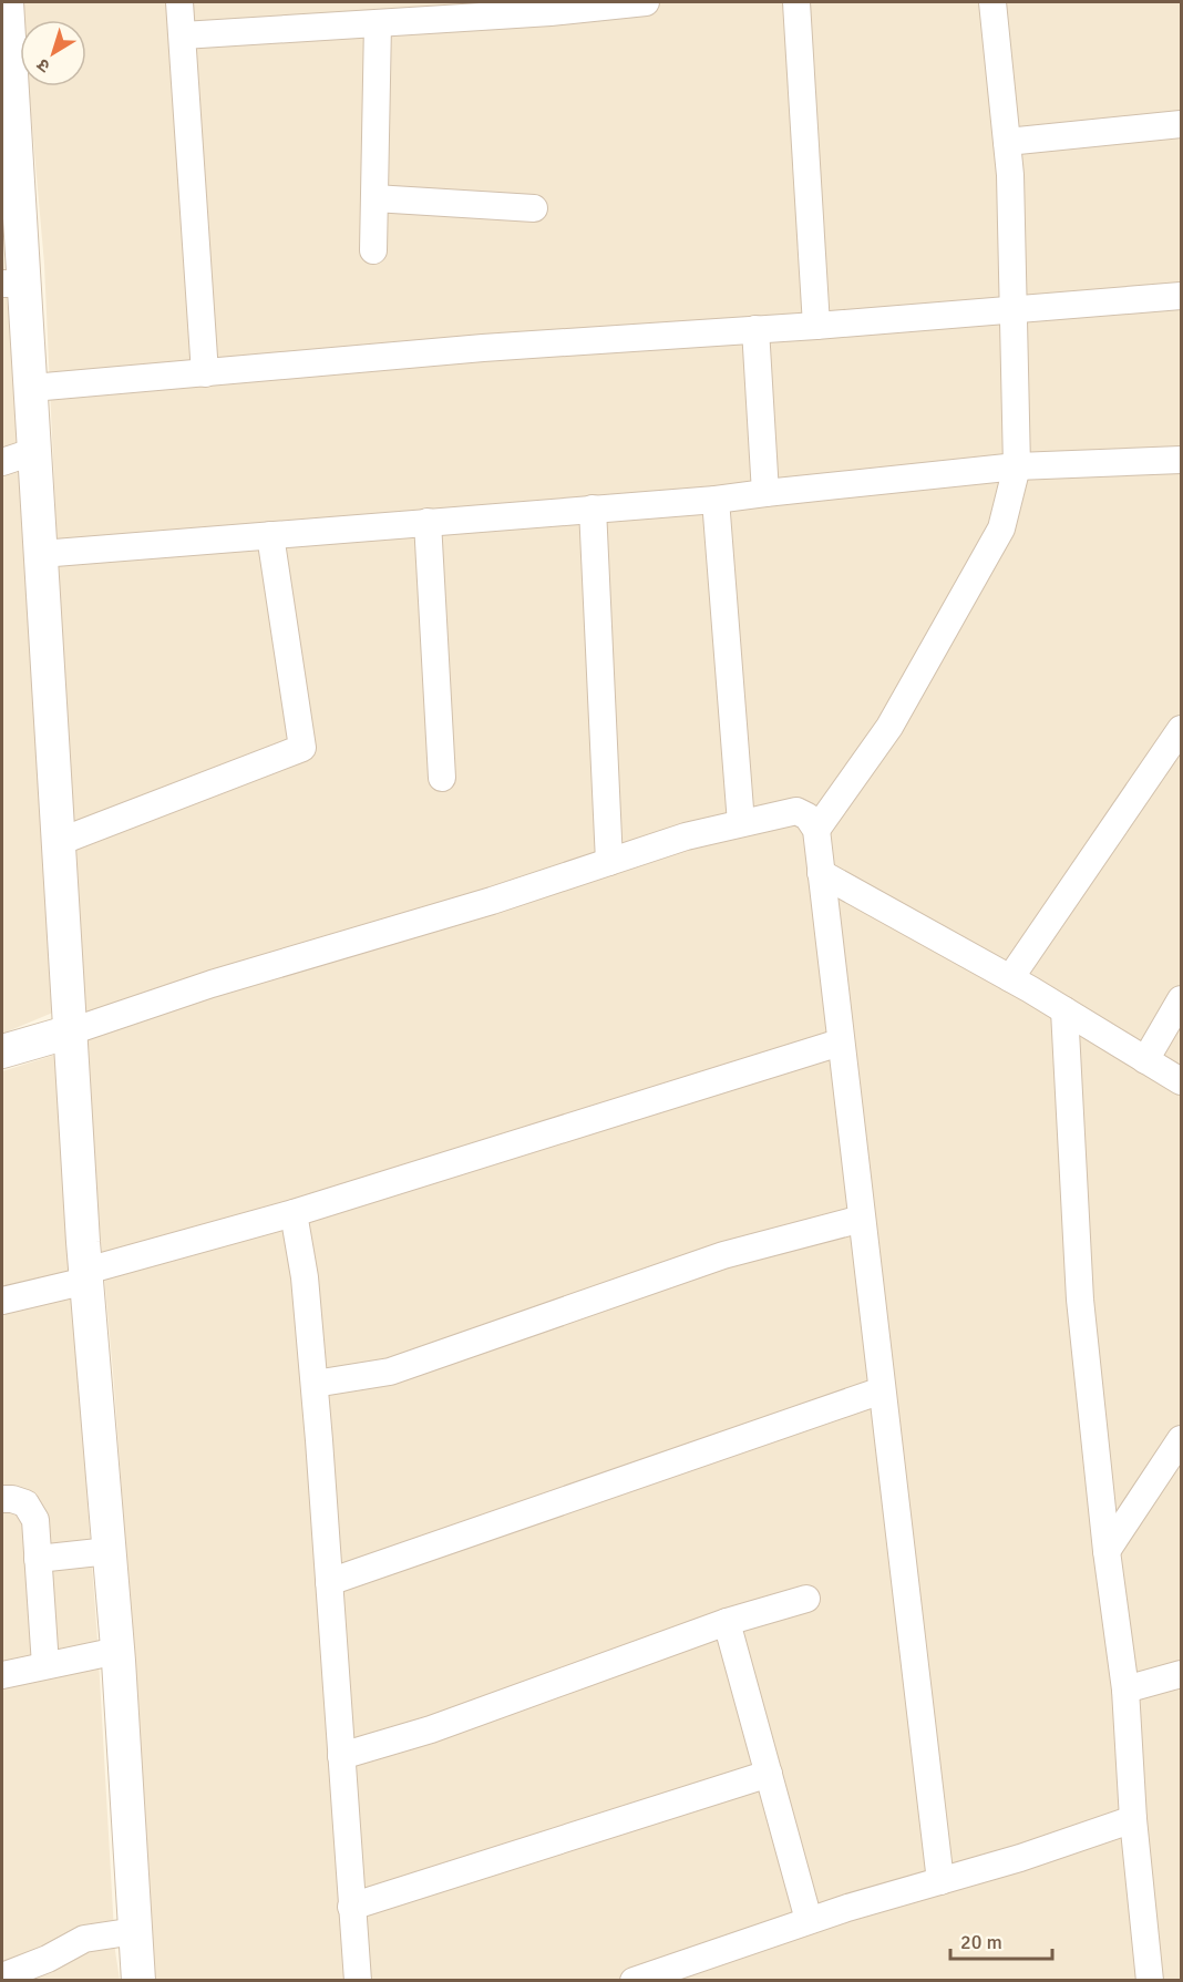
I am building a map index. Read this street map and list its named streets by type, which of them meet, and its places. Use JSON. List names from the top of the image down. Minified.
{"scale_bar":"20 m","north":"bottom left"}
